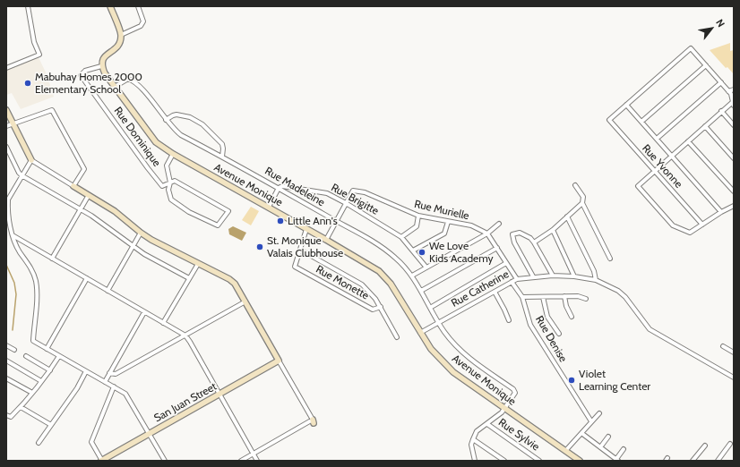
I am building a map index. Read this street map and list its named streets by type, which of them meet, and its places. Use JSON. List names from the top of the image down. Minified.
{"streets":{"street":["Rue Dominique","Rue Yvonne","Avenue Monique","Rue Madeleine","Rue Brigitte","Rue Murielle","Rue Monette","Rue Catherine","Rue Denise","San Juan Street","Rue Sylvie"]},"crossings":[["Rue Dominique","Avenue Monique"],["Avenue Monique","Rue Madeleine"],["Avenue Monique","Rue Murielle"],["Avenue Monique","Rue Catherine"],["Rue Madeleine","Rue Brigitte"],["Rue Madeleine","Rue Murielle"],["Rue Madeleine","Rue Catherine"],["Rue Brigitte","Rue Murielle"],["Rue Catherine","Rue Denise"]],"places":["Mabuhay Homes 2000 Elementary School","Little Ann's","St. Monique Valais Clubhouse","We Love Kids Academy","Violet Learning Center"],"north":"top right"}
